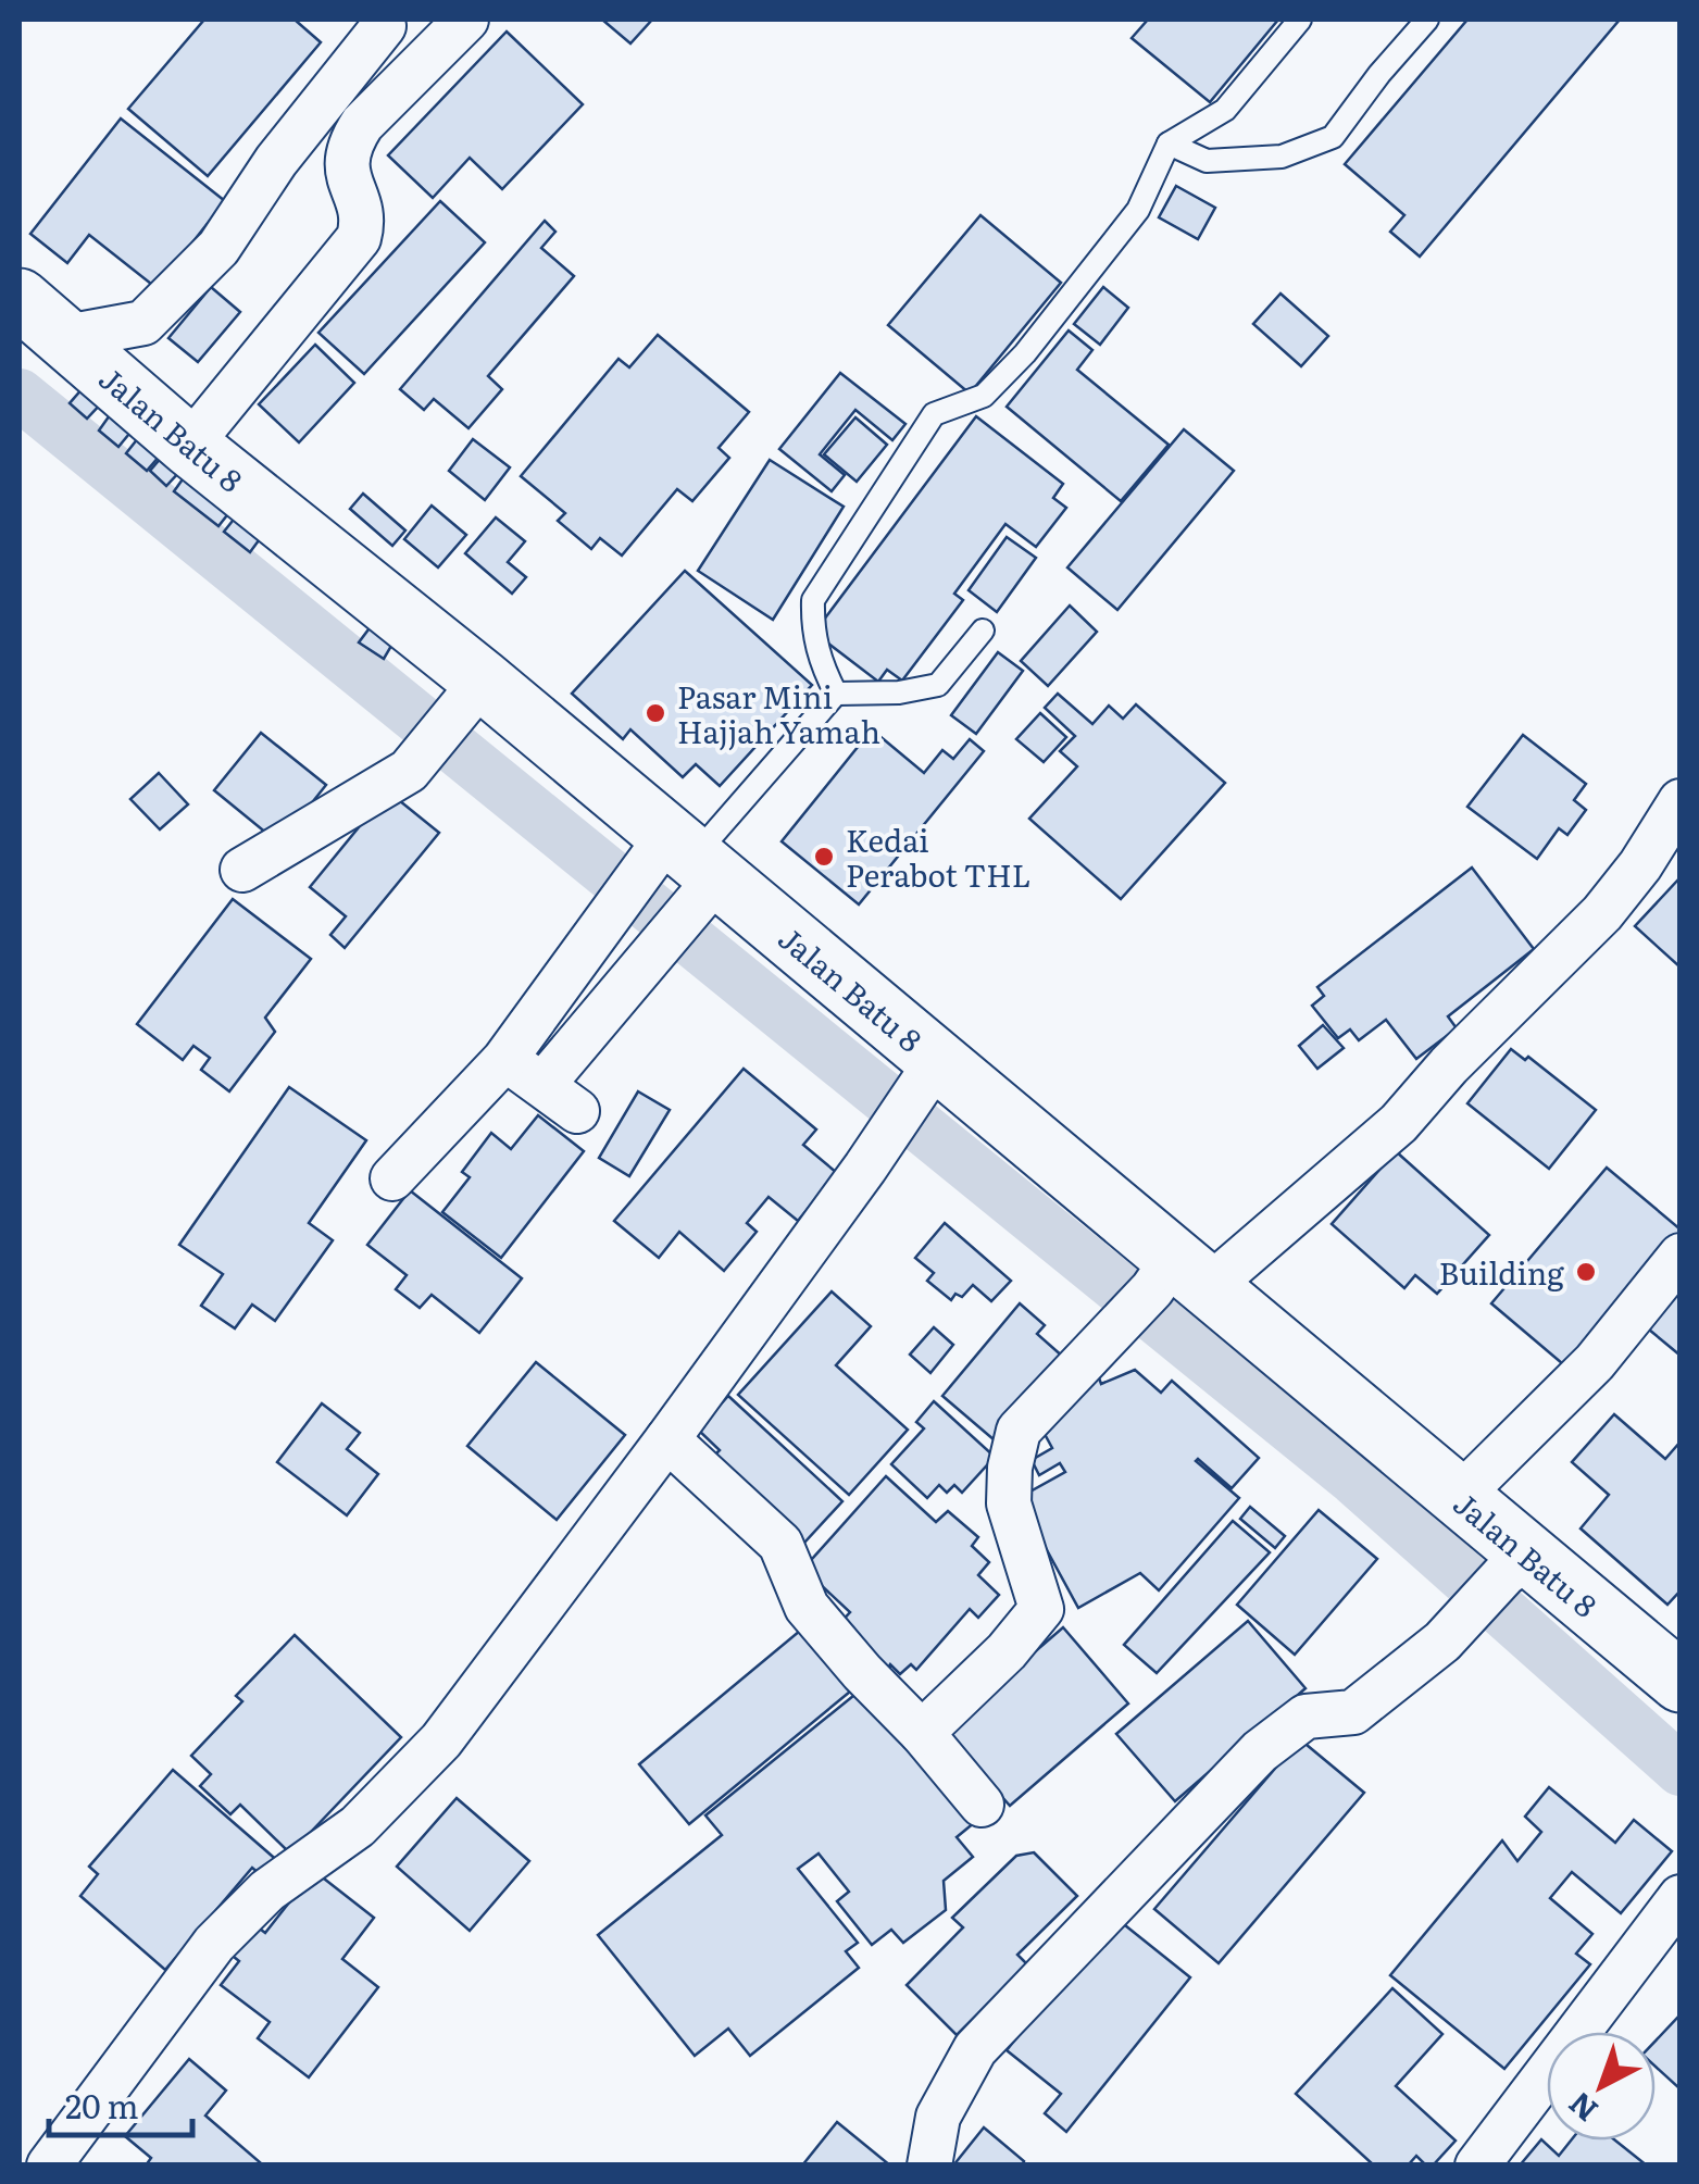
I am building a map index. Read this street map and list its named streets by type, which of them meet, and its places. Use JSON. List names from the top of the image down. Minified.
{"streets":{"street":["Jalan Batu 8"]},"places":["Pasar Mini Hajjah Yamah","Kedai Perabot THL","Building"],"scale_bar":"20 m","north":"bottom left"}
